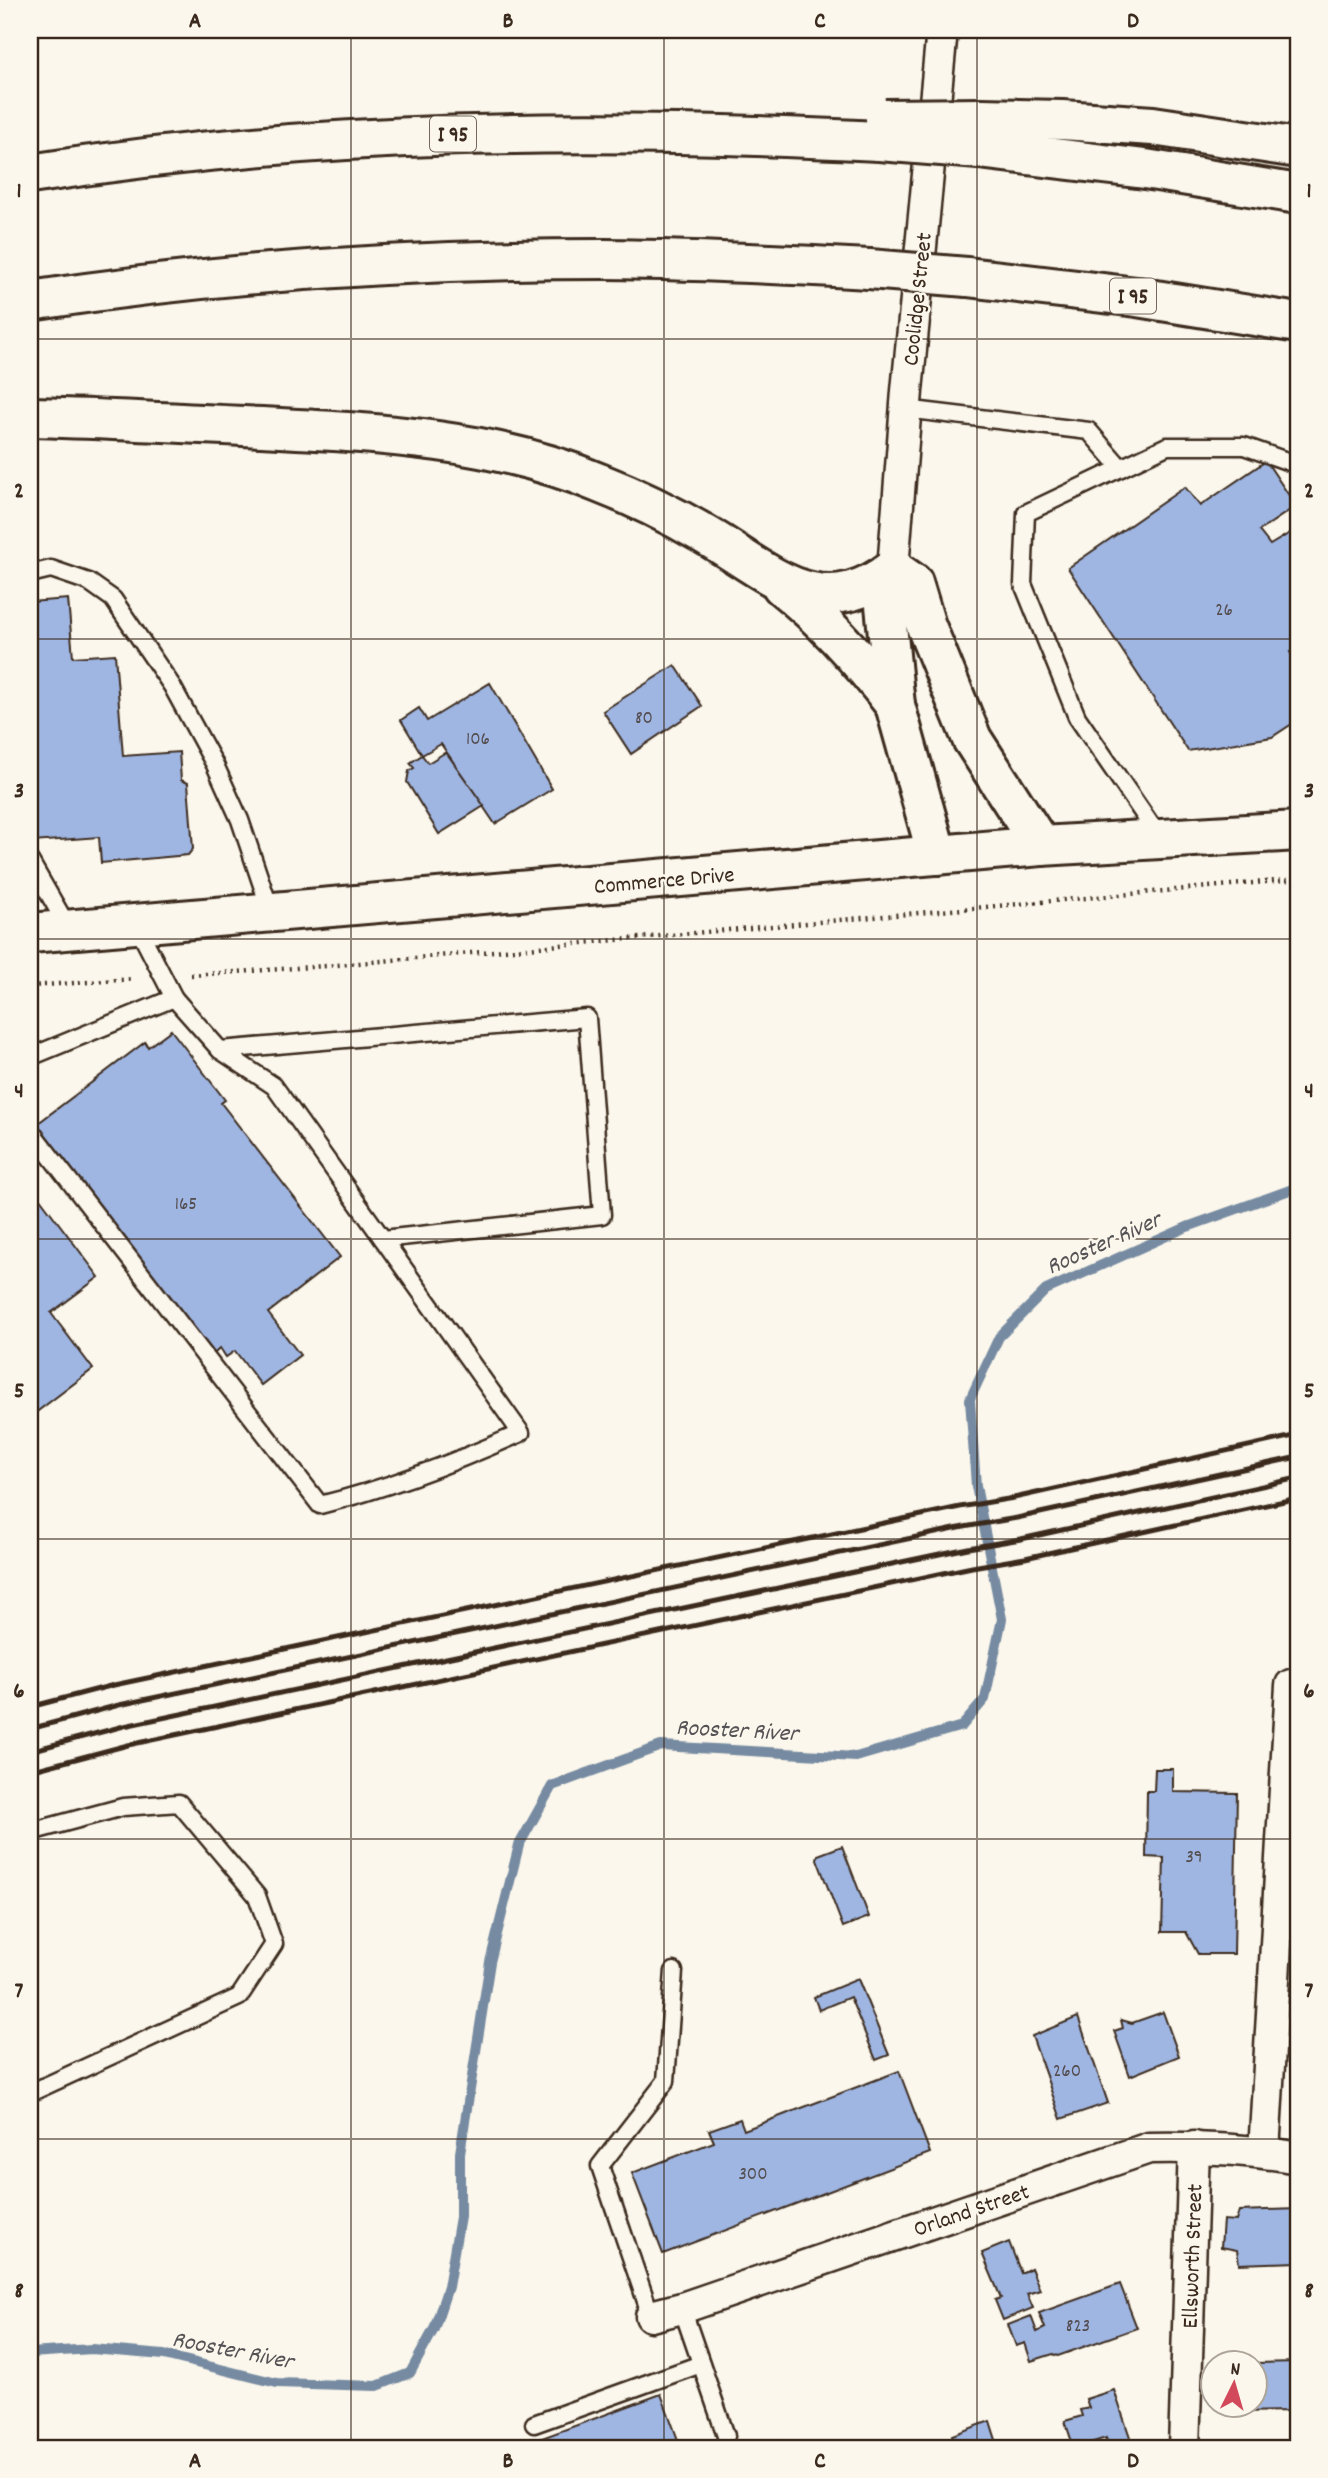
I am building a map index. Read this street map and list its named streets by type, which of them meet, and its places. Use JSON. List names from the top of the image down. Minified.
{"streets":{"main road":["I 95","Coolidge Street","Commerce Drive"],"street":["Orland Street","Ellsworth Street"]},"crossings":[["Coolidge Street","Commerce Drive"],["Orland Street","Ellsworth Street"]],"water":["Rooster River"],"house_numbers":["26","80","106","165","39","260","300","823"],"north":"top","grid":{"columns":["A","B","C","D"],"rows":["1","2","3","4","5","6","7","8"]}}
